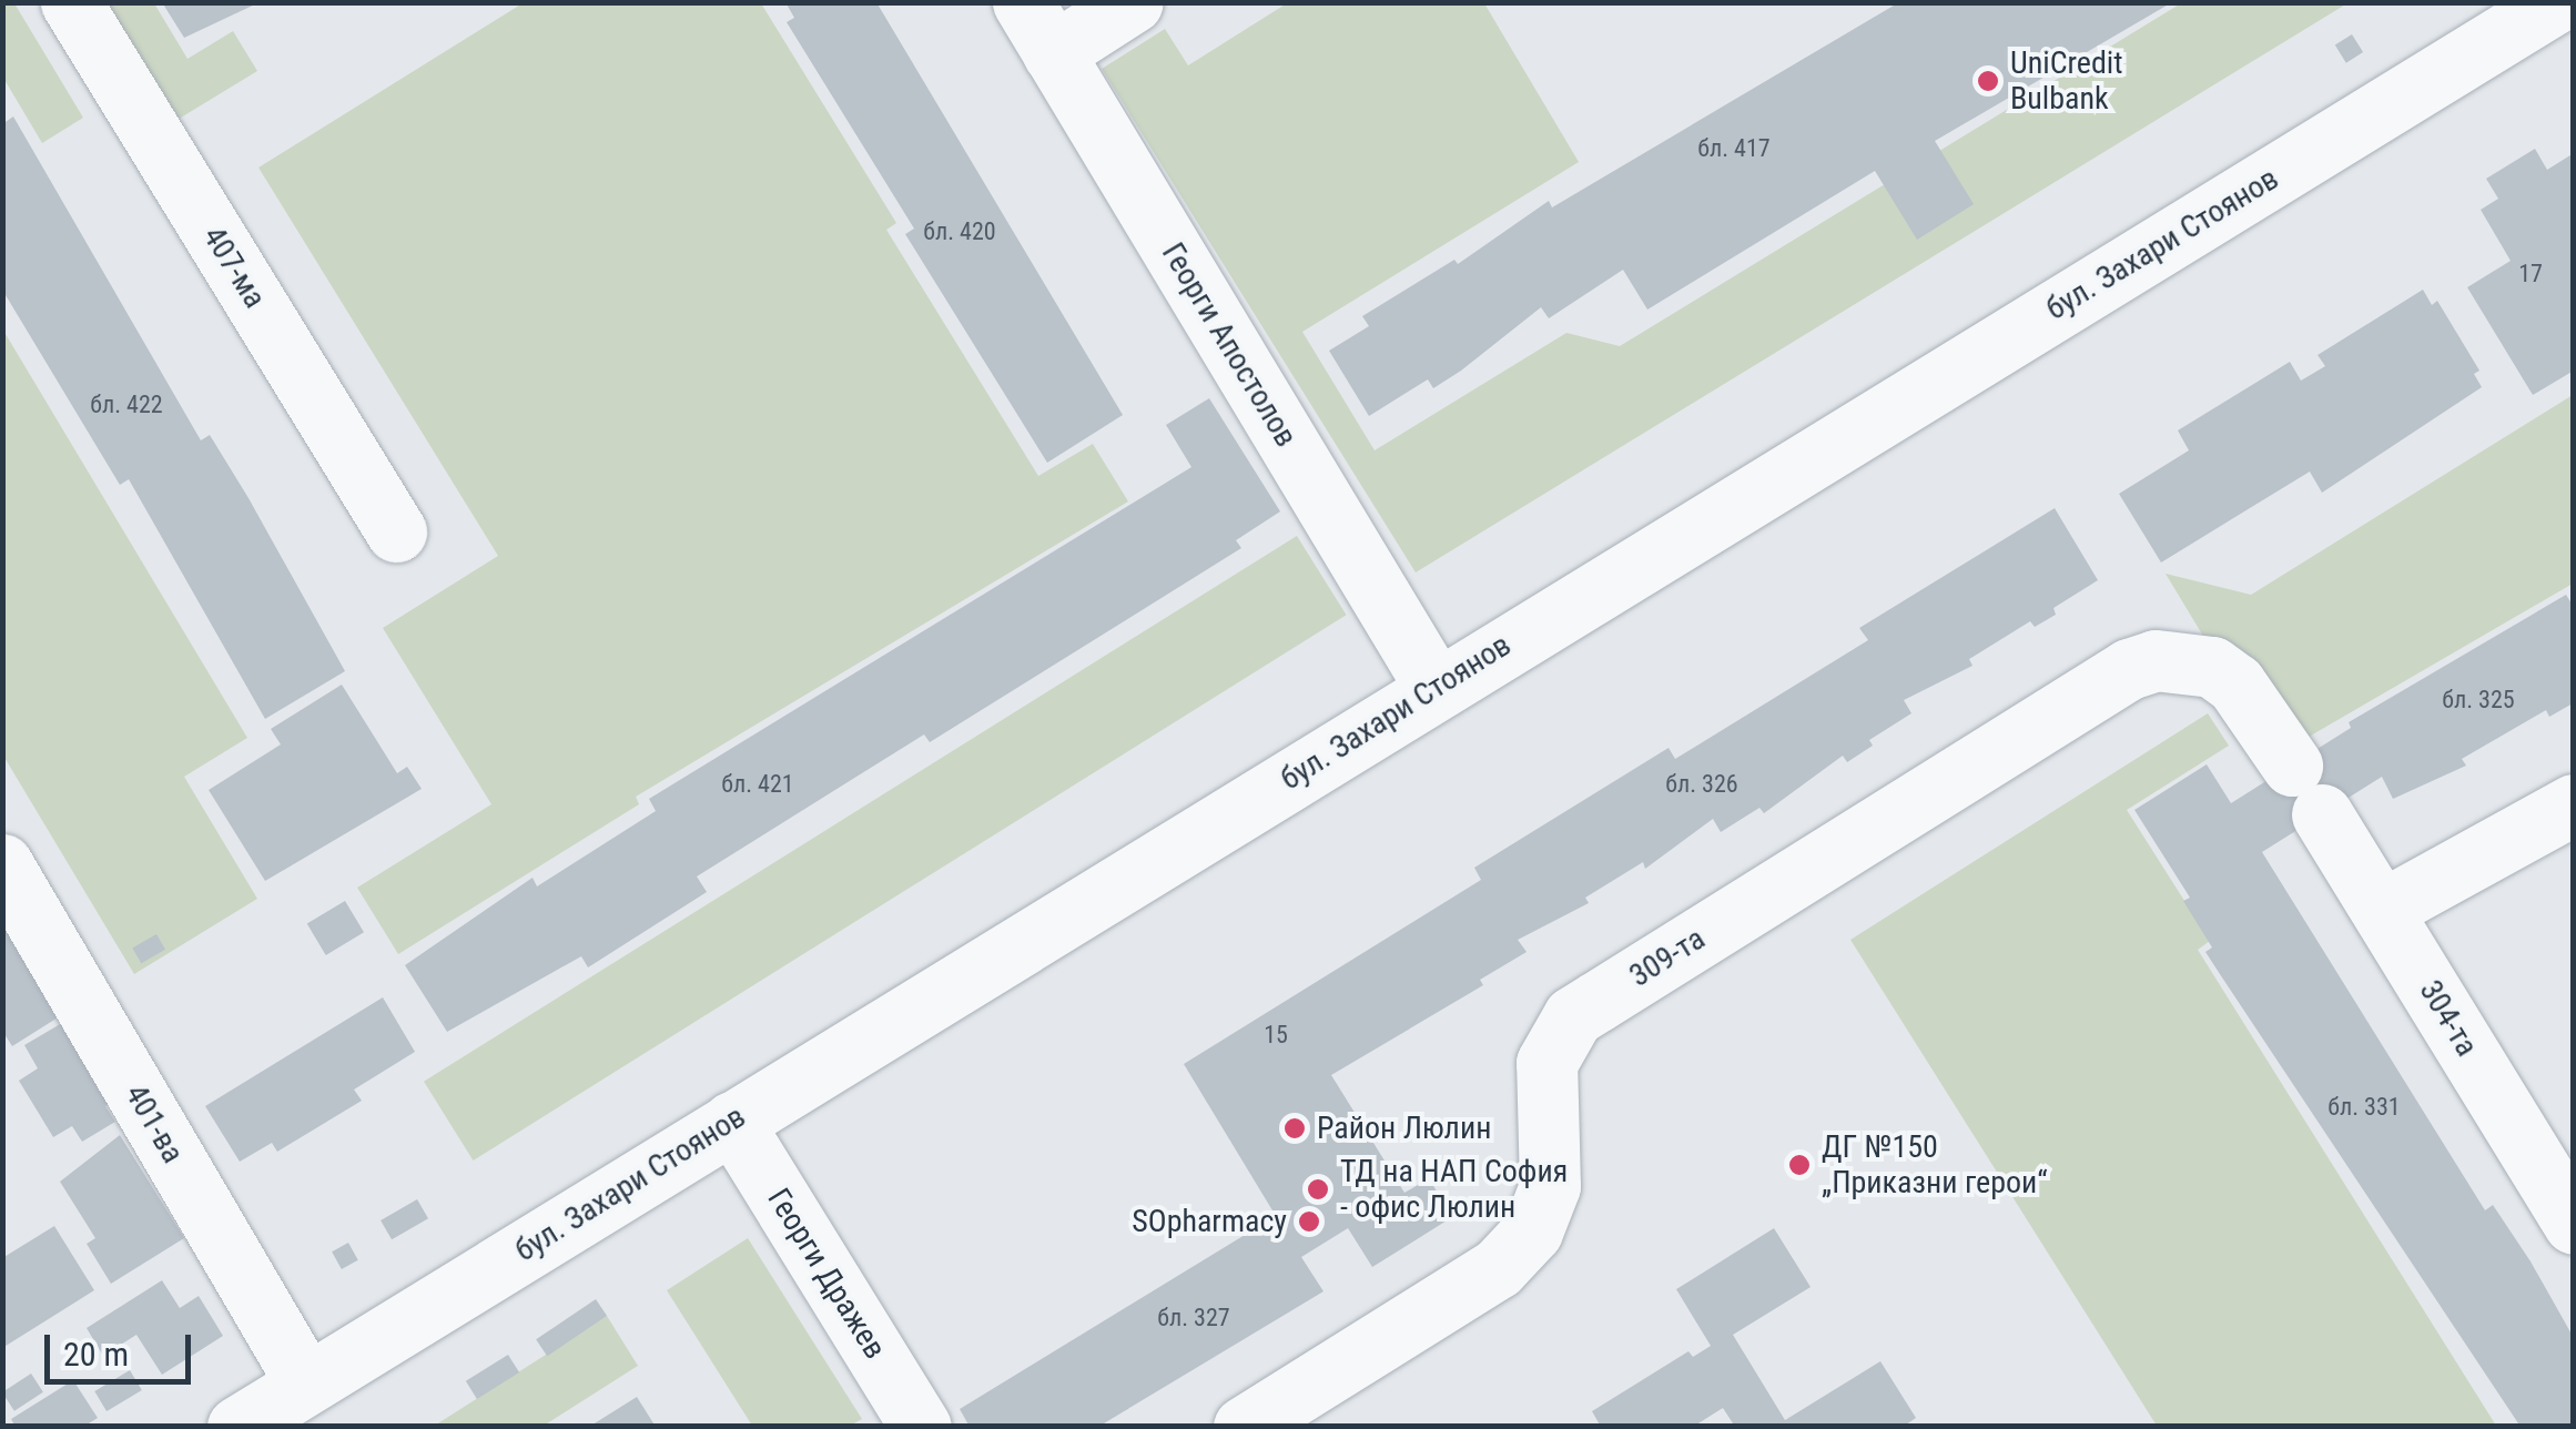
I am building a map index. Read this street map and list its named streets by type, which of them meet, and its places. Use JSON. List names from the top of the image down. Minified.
{"streets":{"street":["бул. Захари Стоянов","407-ма","Георги Апостолов","309-та","304-та","401-ва","Георги Дражев"]},"crossings":[["бул. Захари Стоянов","Георги Апостолов"],["бул. Захари Стоянов","401-ва"],["бул. Захари Стоянов","Георги Дражев"],["309-та","304-та"]],"places":["UniCredit Bulbank","Район Люлин","ДГ №150 „Приказни герои“","ТД на НАП София - офис Люлин","SOpharmacy"],"house_numbers":["бл. 417","бл. 420","17","бл. 422","бл. 325","бл. 421","бл. 326","15","бл. 331","бл. 327"],"scale_bar":"20 m"}
